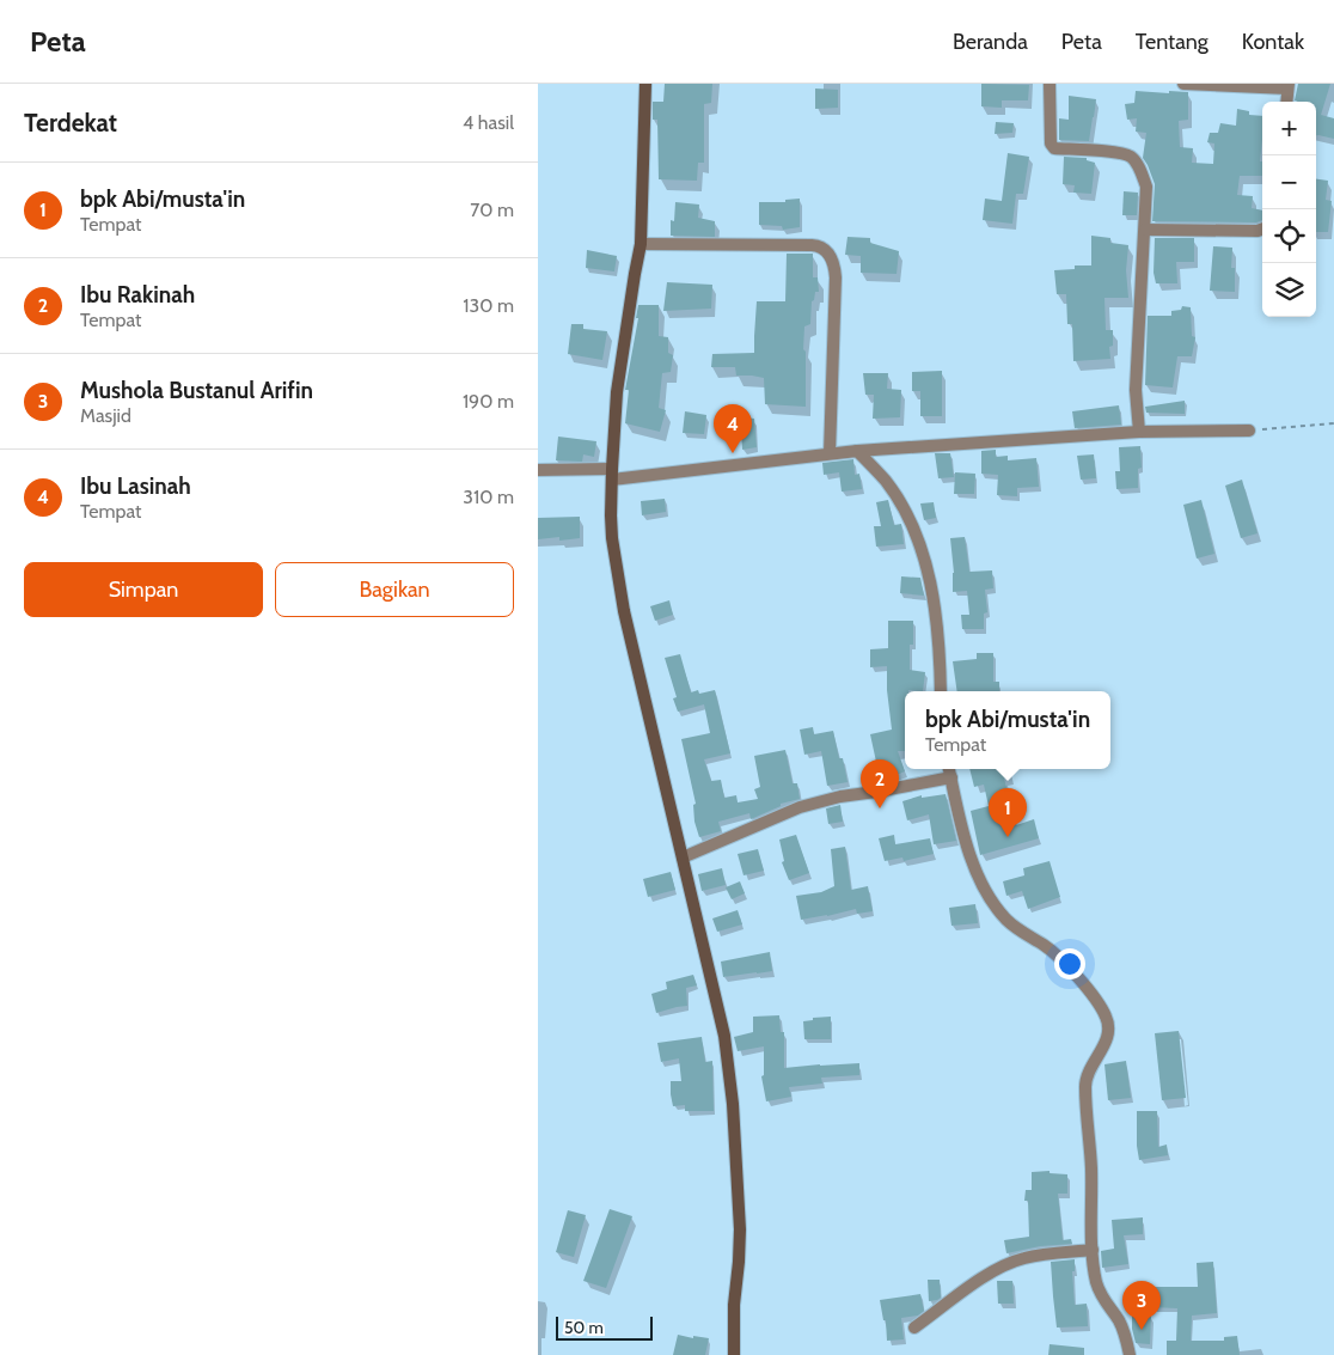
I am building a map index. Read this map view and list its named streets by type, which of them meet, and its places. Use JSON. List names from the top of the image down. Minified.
{"scale_bar":"50 m","page":{"header":"Peta","nav":["Beranda","Peta","Tentang","Kontak"],"heading":["Terdekat","4 hasil"],"map_buttons":["+","−"],"list":[{"mark":"1","name":"bpk Abi/musta'in","note":"Tempat","value":"70 m"},{"mark":"2","name":"Ibu Rakinah","note":"Tempat","value":"130 m"},{"mark":"3","name":"Mushola Bustanul Arifin","note":"Masjid","value":"190 m"},{"mark":"4","name":"Ibu Lasinah","note":"Tempat","value":"310 m"}],"pins":["4","2","1","3"],"buttons":["Simpan","Bagikan"],"popup":["bpk Abi/musta'in","Tempat"],"scale":"50 m"}}
